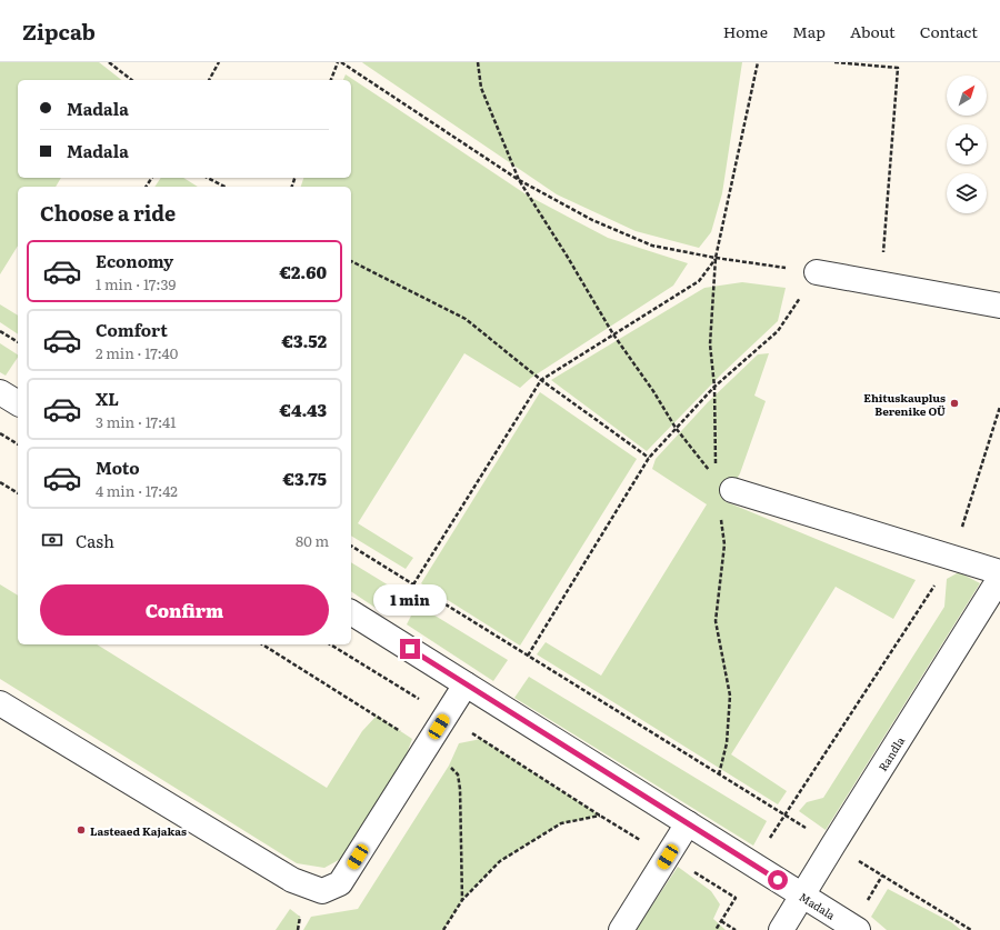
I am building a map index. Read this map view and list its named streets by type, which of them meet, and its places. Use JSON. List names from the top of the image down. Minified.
{"streets":{"street":["Randla","Madala"]},"crossings":[["Randla","Madala"]],"places":["Ehituskauplus Berenike OÜ","Lasteaed Kajakas"],"north":"top right","page":{"header":"Zipcab","nav":["Home","Map","About","Contact"],"banner":["Madala","Madala"],"heading":"Choose a ride","list":[{"name":"Economy","note":"1 min · 17:39","value":"€2.60"},{"name":"Comfort","note":"2 min · 17:40","value":"€3.52"},{"name":"XL","note":"3 min · 17:41","value":"€4.43"},{"name":"Moto","note":"4 min · 17:42","value":"€3.75"}],"pay":["Cash","80 m"],"buttons":"Confirm","bubble":"1 min"}}
